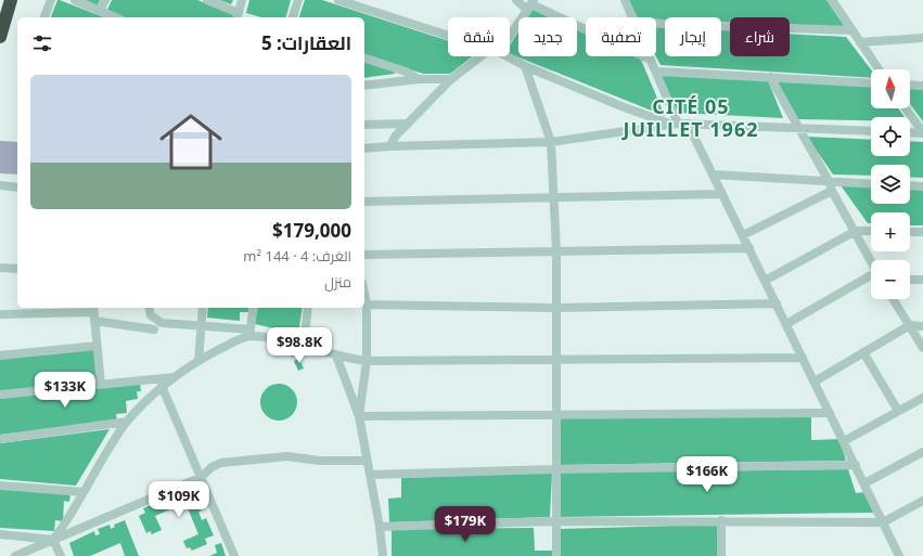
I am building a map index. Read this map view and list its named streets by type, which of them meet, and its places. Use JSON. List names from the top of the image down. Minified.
{"districts":["CITÉ 05 JUILLET 1962"],"north":"top","page":{"chip":["شراء","إيجار","تصفية","جديد","شقة"],"heading":"العقارات: 5","map_buttons":["+","−"],"list":[{"name":"$179,000","note":"الغرف: 4 · 144 m² · منزل"}],"price":["$98.8K","$133K","$166K","$109K","$179K"]}}
